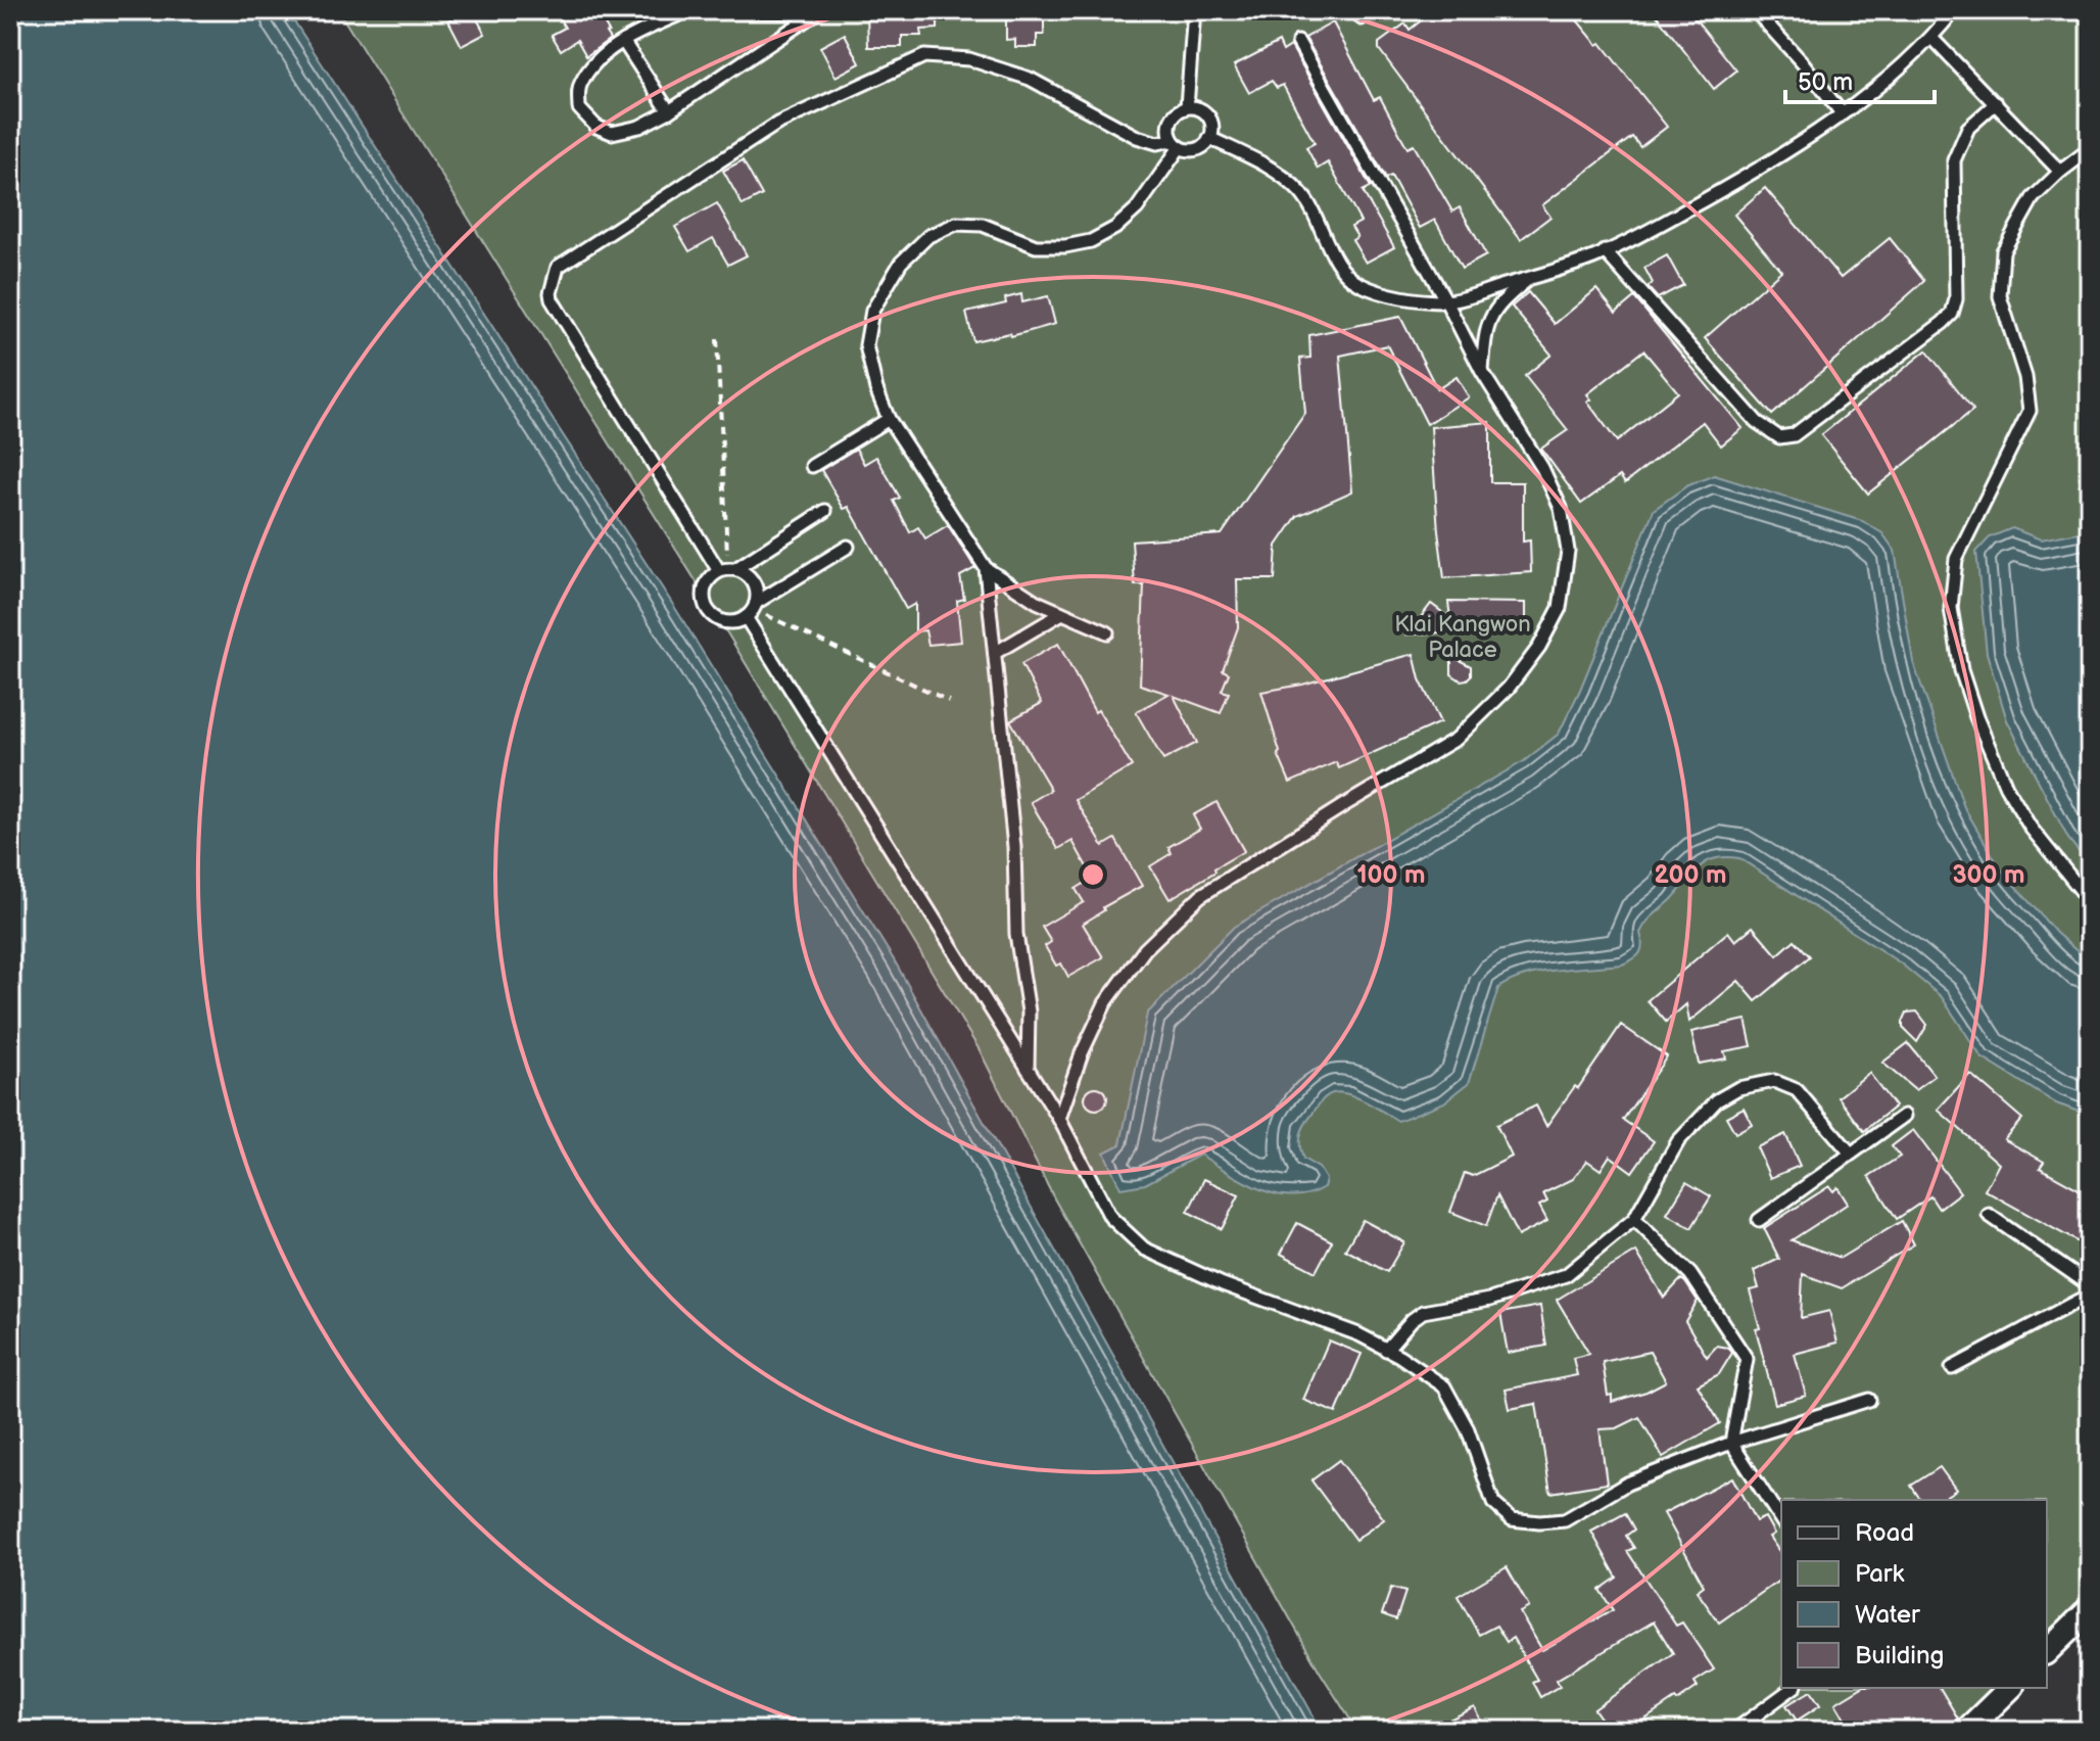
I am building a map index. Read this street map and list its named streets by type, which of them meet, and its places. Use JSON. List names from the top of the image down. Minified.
{"parks":["Klai Kangwon Palace"],"legend":["Road","Park","Water","Building"],"scale_bar":"50 m","rings":["100 m","200 m","300 m"]}
